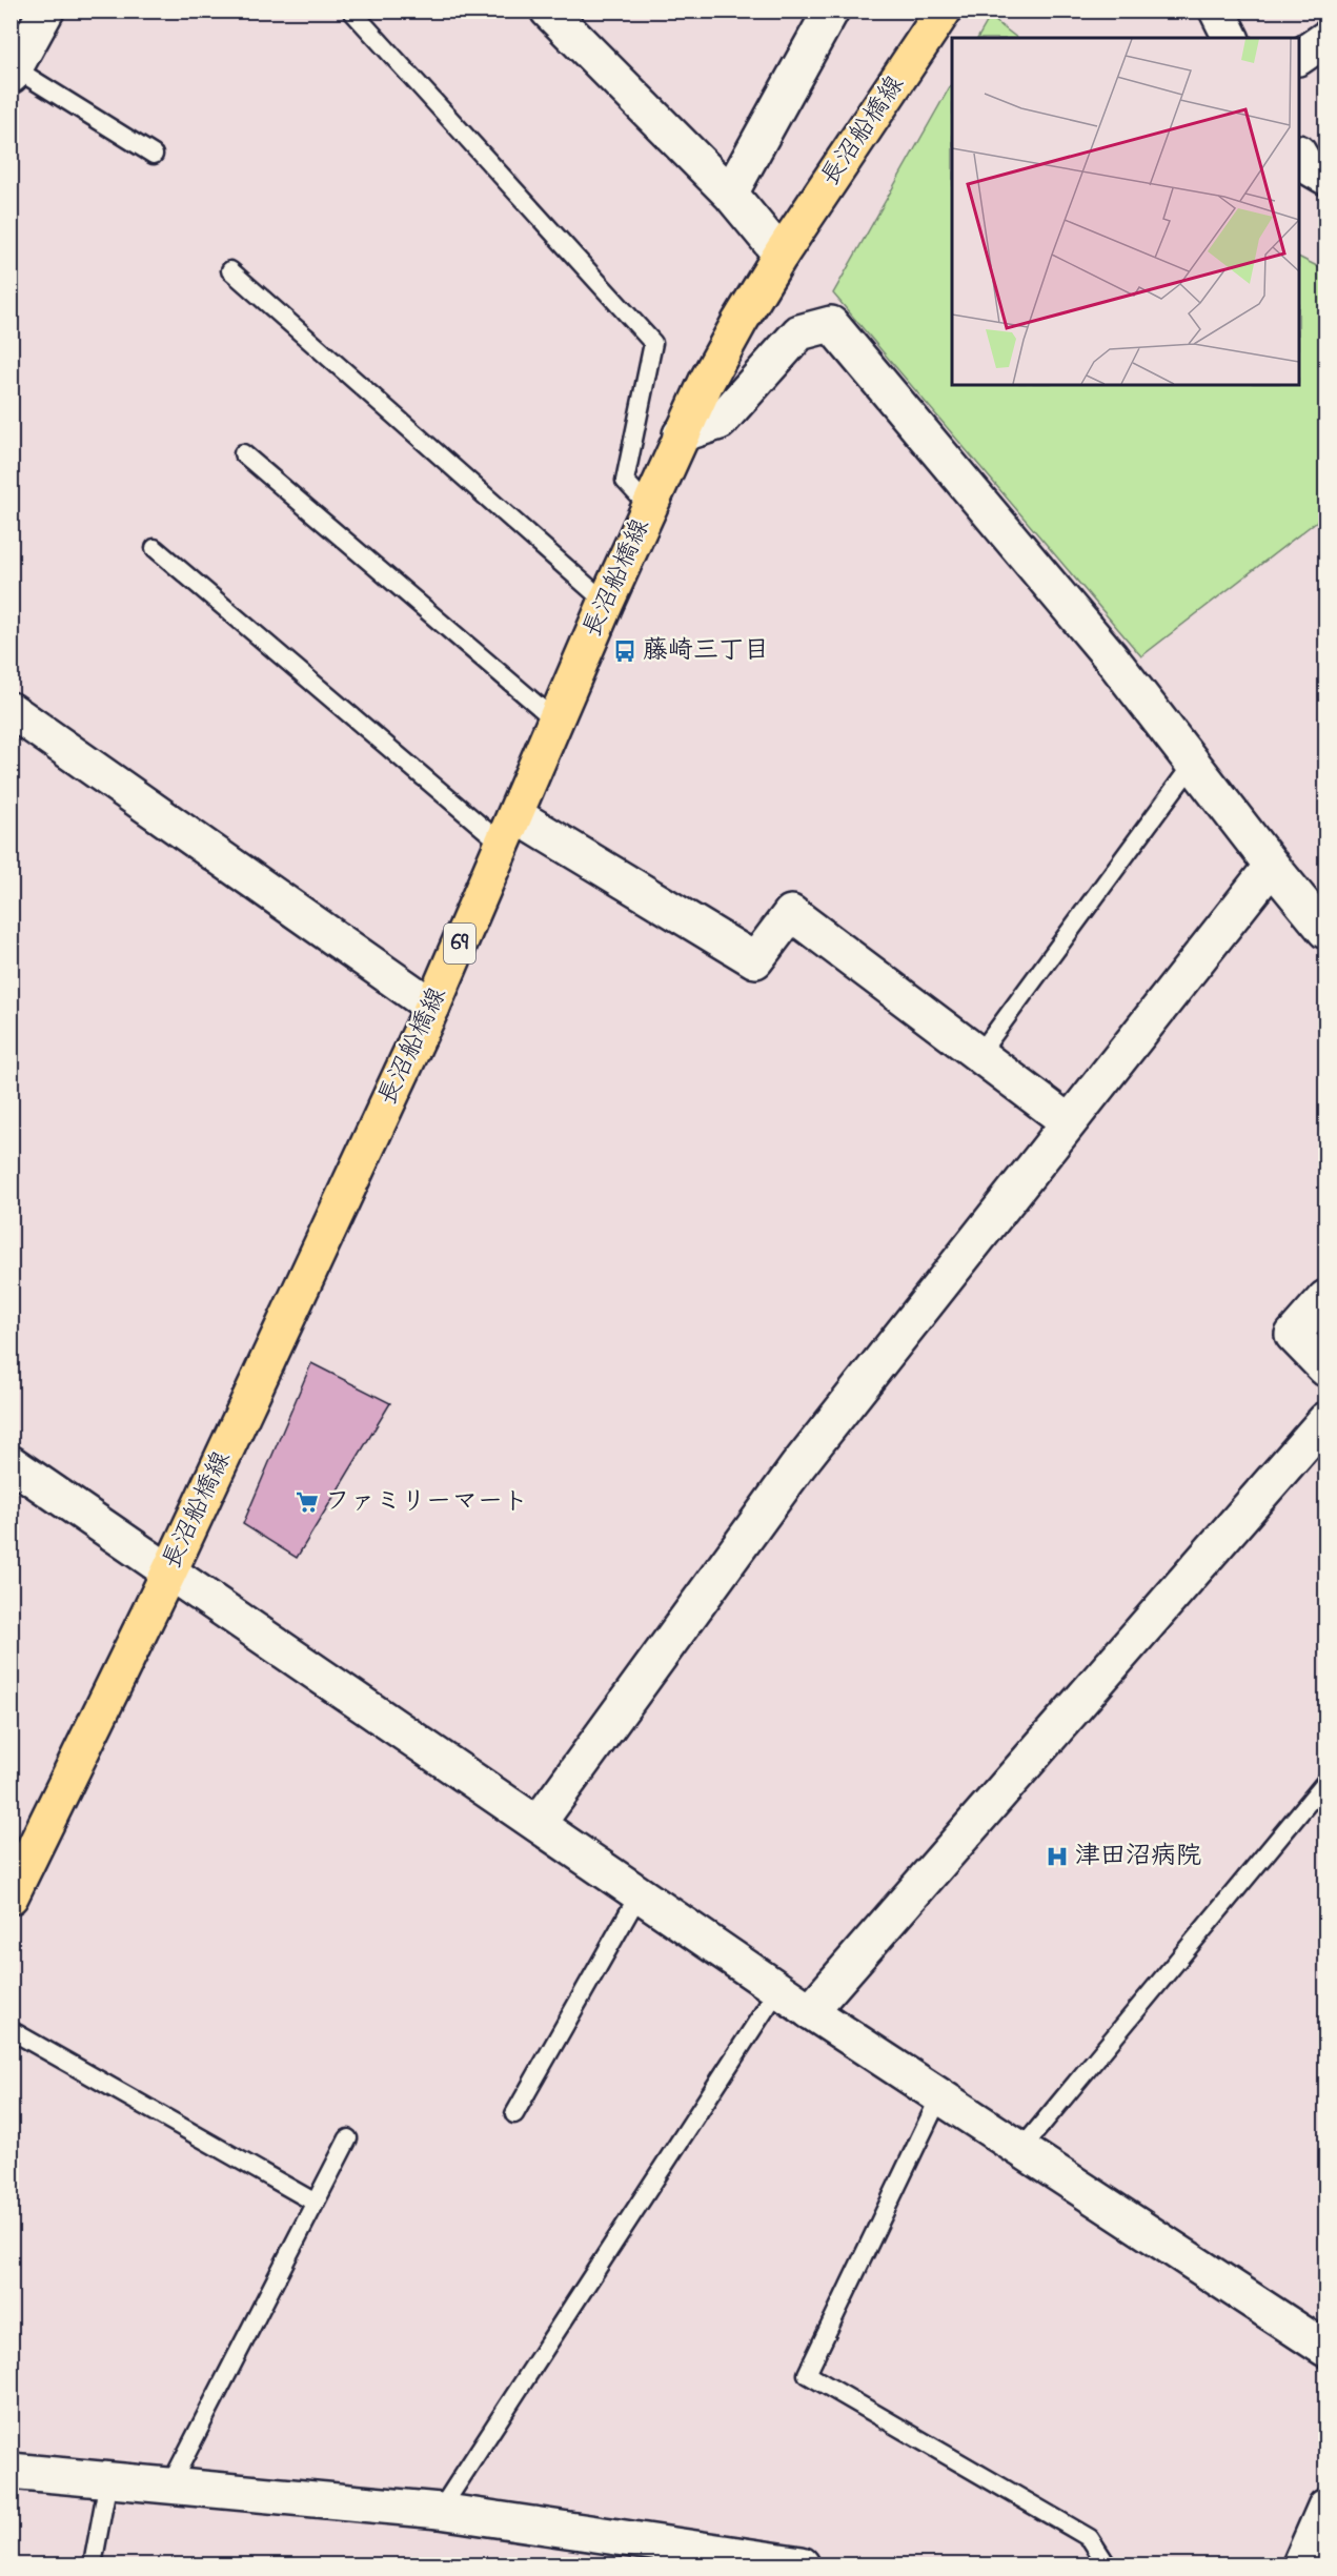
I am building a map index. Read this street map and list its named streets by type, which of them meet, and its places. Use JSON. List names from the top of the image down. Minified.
{"streets":{"main road":["長沼船橋線","69"]},"places":{"bus stop":["藤崎三丁目"],"supermarket":["ファミリーマート"],"hospital":["津田沼病院"]}}
